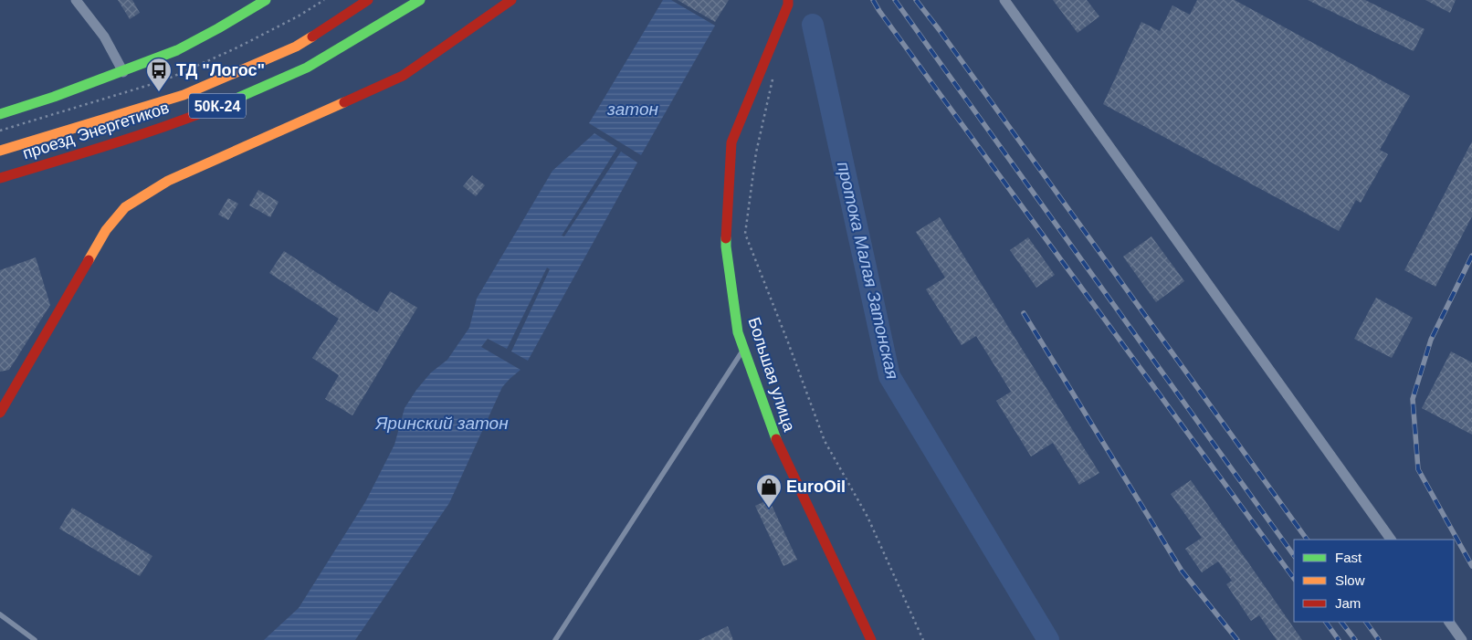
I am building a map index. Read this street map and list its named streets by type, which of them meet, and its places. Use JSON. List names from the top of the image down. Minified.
{"streets":{"main road":["50К-24","проезд Энергетиков","Большая улица"]},"water":["затон","протока Малая Затонская","Яринский затон"],"places":{"bus stop":["ТД \"Логос\""],"shop":["EuroOil"]},"legend":["Fast","Slow","Jam"]}
